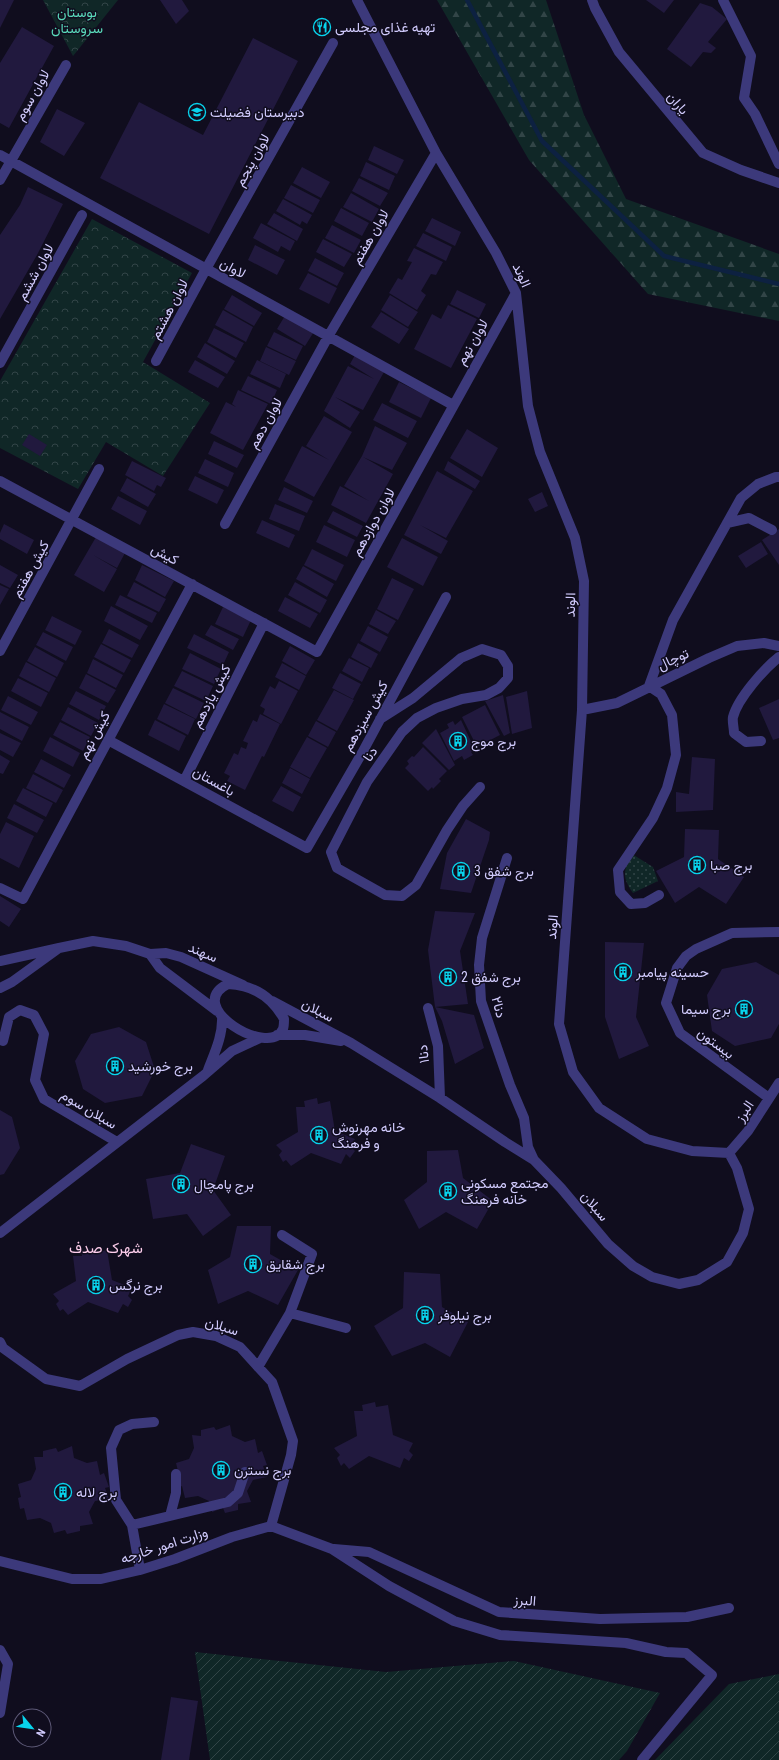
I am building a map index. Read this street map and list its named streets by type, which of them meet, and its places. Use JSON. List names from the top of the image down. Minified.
{"streets":{"street":["لاوان سوم","یاران","لاوان پنجم","لاوان هفتم","لاوان","لاوان ششم","الوند","لاوان هشتم","لاوان نهم","لاوان دهم","لاوان دوازدهم","کیش","کیش هفتم","توچال","کیش یازدهم","کیش سیزدهم","کیش نهم","دنا","باغستان","سهند","دنا۲","سبلان","بیستون","دنا۱","سبلان سوم","البرز","وزارت امور خارجه"]},"crossings":[["لاوان سوم","لاوان"],["لاوان پنجم","لاوان"],["لاوان پنجم","لاوان هشتم"],["لاوان هفتم","لاوان"],["لاوان هفتم","الوند"],["لاوان هفتم","لاوان دهم"],["لاوان","لاوان هشتم"],["لاوان","لاوان نهم"],["لاوان","لاوان دهم"],["لاوان","لاوان دوازدهم"],["الوند","لاوان نهم"],["الوند","توچال"],["الوند","سبلان"],["الوند","البرز"],["لاوان نهم","لاوان دوازدهم"],["لاوان دوازدهم","کیش"],["کیش","کیش هفتم"],["کیش","کیش یازدهم"],["کیش","کیش نهم"],["کیش یازدهم","باغستان"],["کیش سیزدهم","دنا"],["کیش سیزدهم","باغستان"],["کیش نهم","باغستان"],["سهند","سبلان"],["دنا۲","سبلان"],["سبلان","دنا۱"],["سبلان","البرز"],["سبلان","وزارت امور خارجه"],["بیستون","البرز"]],"districts":["شهرک صدف"],"parks":["بوستان سروستان"],"places":{"restaurant":["تهیه غذای مجلسی"],"school or university":["دبیرستان فضیلت"],"building":["برج موج","برج صبا","برج شفق 3","حسینه پیامبر","برج شفق 2","برج سیما","برج خورشید","خانه مهرنوش و فرهنگ","برج پامچال","مجتمع مسکونی خانه فرهنگ","برج شقایق","برج نرگس","برج نیلوفر","برج نسترن","برج لاله"]},"north":"bottom right"}
